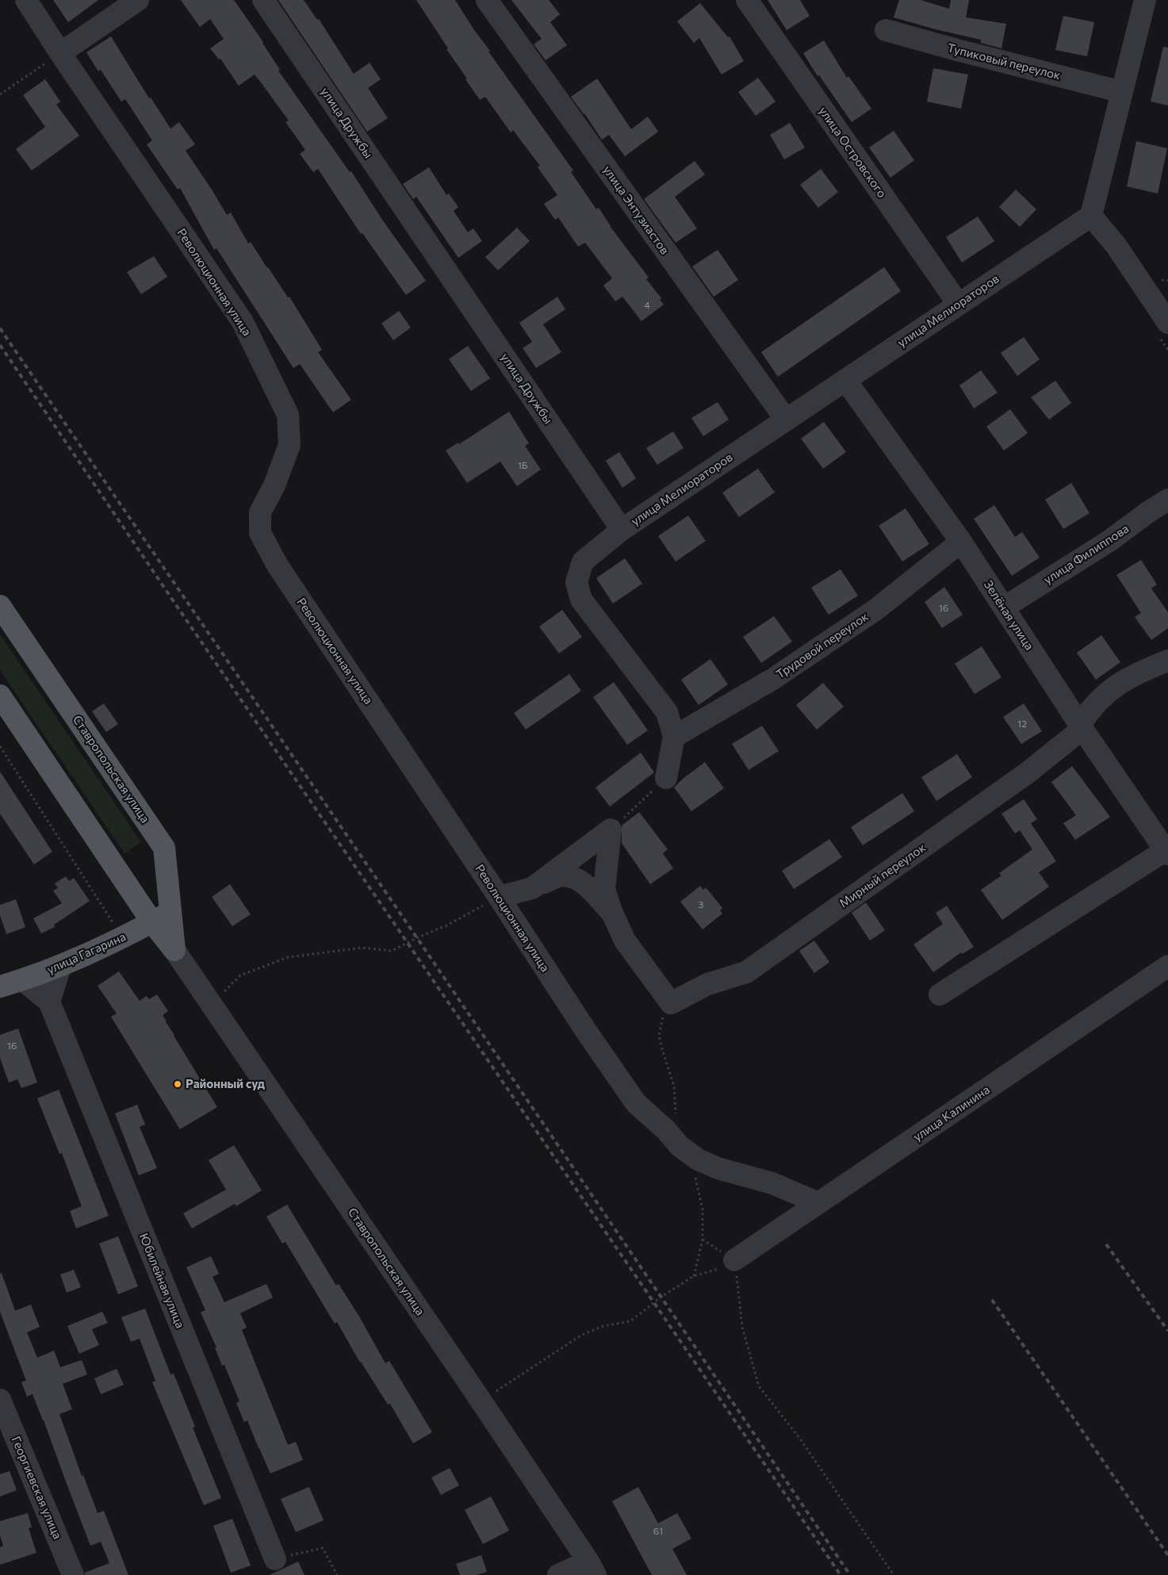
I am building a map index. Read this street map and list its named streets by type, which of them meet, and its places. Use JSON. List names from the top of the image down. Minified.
{"streets":{"main road":["Ставропольская улица","улица Гагарина"],"street":["Тупиковый переулок","улица Дружбы","улица Островского","улица Энтузиастов","Революционная улица","улица Мелиораторов","улица Филиппова","Зелёная улица","Трудовой переулок","Мирный переулок","улица Калинина","Юбилейная улица","Георгиевская улица"]},"crossings":[["улица Дружбы","улица Мелиораторов"],["улица Островского","улица Мелиораторов"],["улица Энтузиастов","улица Мелиораторов"],["Революционная улица","улица Калинина"],["улица Мелиораторов","Зелёная улица"],["улица Филиппова","Зелёная улица"],["Зелёная улица","Трудовой переулок"],["Зелёная улица","Мирный переулок"],["Ставропольская улица","улица Гагарина"],["улица Гагарина","Юбилейная улица"]],"places":["Районный суд"],"house_numbers":["4","1Б","16","12","3","16","61"]}
